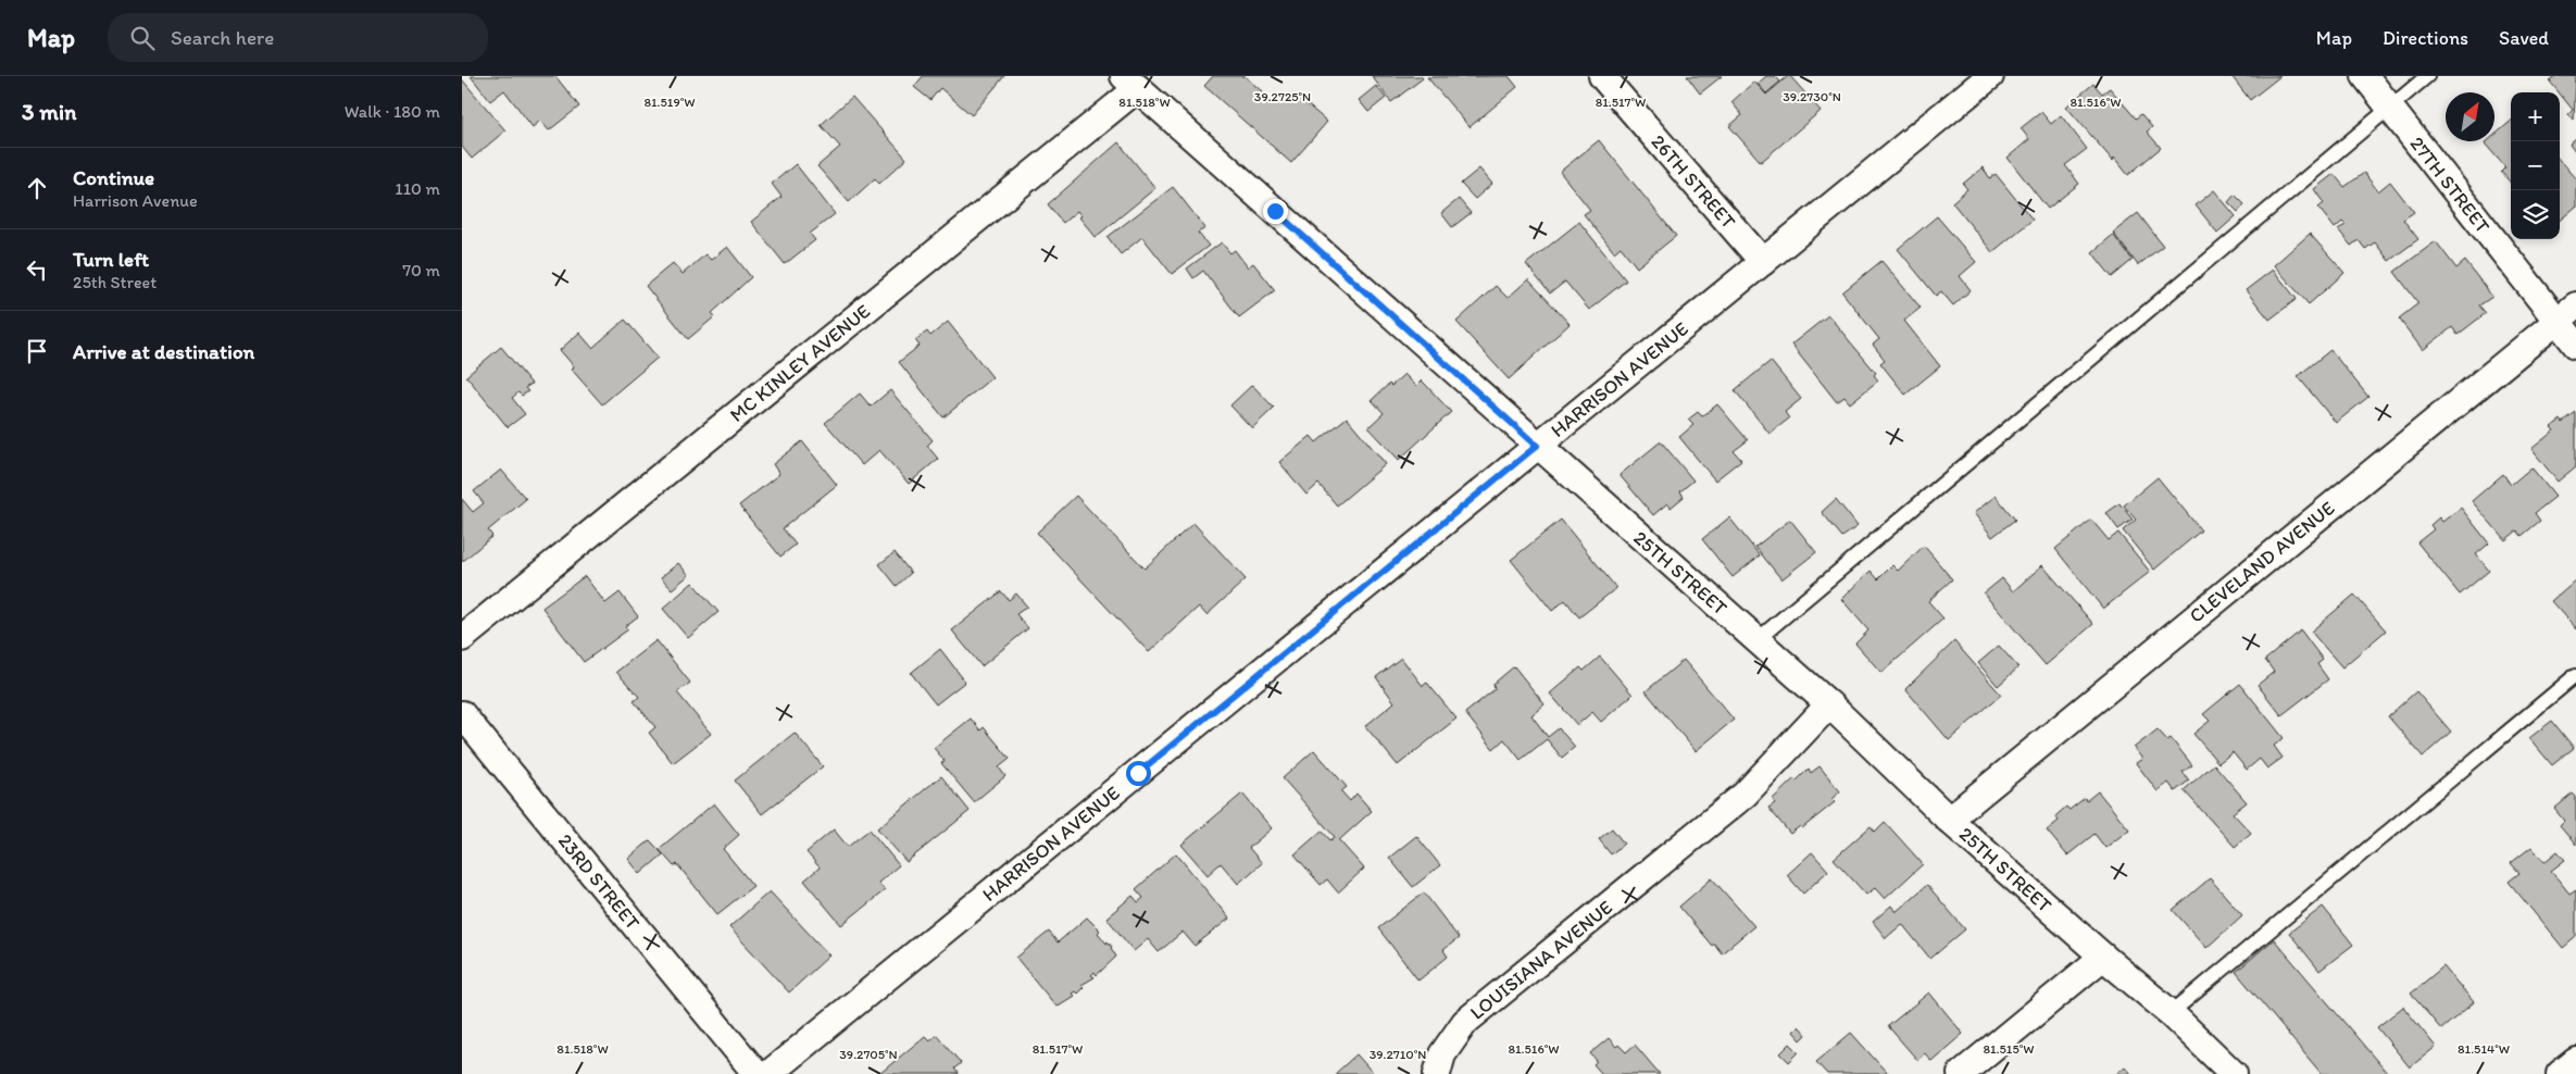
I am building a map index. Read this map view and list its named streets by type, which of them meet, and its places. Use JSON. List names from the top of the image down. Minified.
{"streets":{"street":["26TH STREET","27TH STREET","MC KINLEY AVENUE","HARRISON AVENUE","CLEVELAND AVENUE","25TH STREET","23RD STREET","LOUISIANA AVENUE"]},"crossings":[["26TH STREET","HARRISON AVENUE"],["27TH STREET","CLEVELAND AVENUE"],["MC KINLEY AVENUE","25TH STREET"],["HARRISON AVENUE","25TH STREET"],["CLEVELAND AVENUE","25TH STREET"],["25TH STREET","LOUISIANA AVENUE"]],"north":"top right","page":{"header":"Map","search":"Search here","nav":["Map","Directions","Saved"],"heading":["3 min","Walk · 180 m"],"map_buttons":["+","−"],"list":[["Continue","Harrison Avenue","110 m"],["Turn left","25th Street","70 m"],"Arrive at destination"]},"coordinates":["39.2725°N","39.2730°N","81.519°W","81.518°W","81.517°W","81.516°W","81.515°W","81.514°W","39.2705°N","39.2710°N"]}
